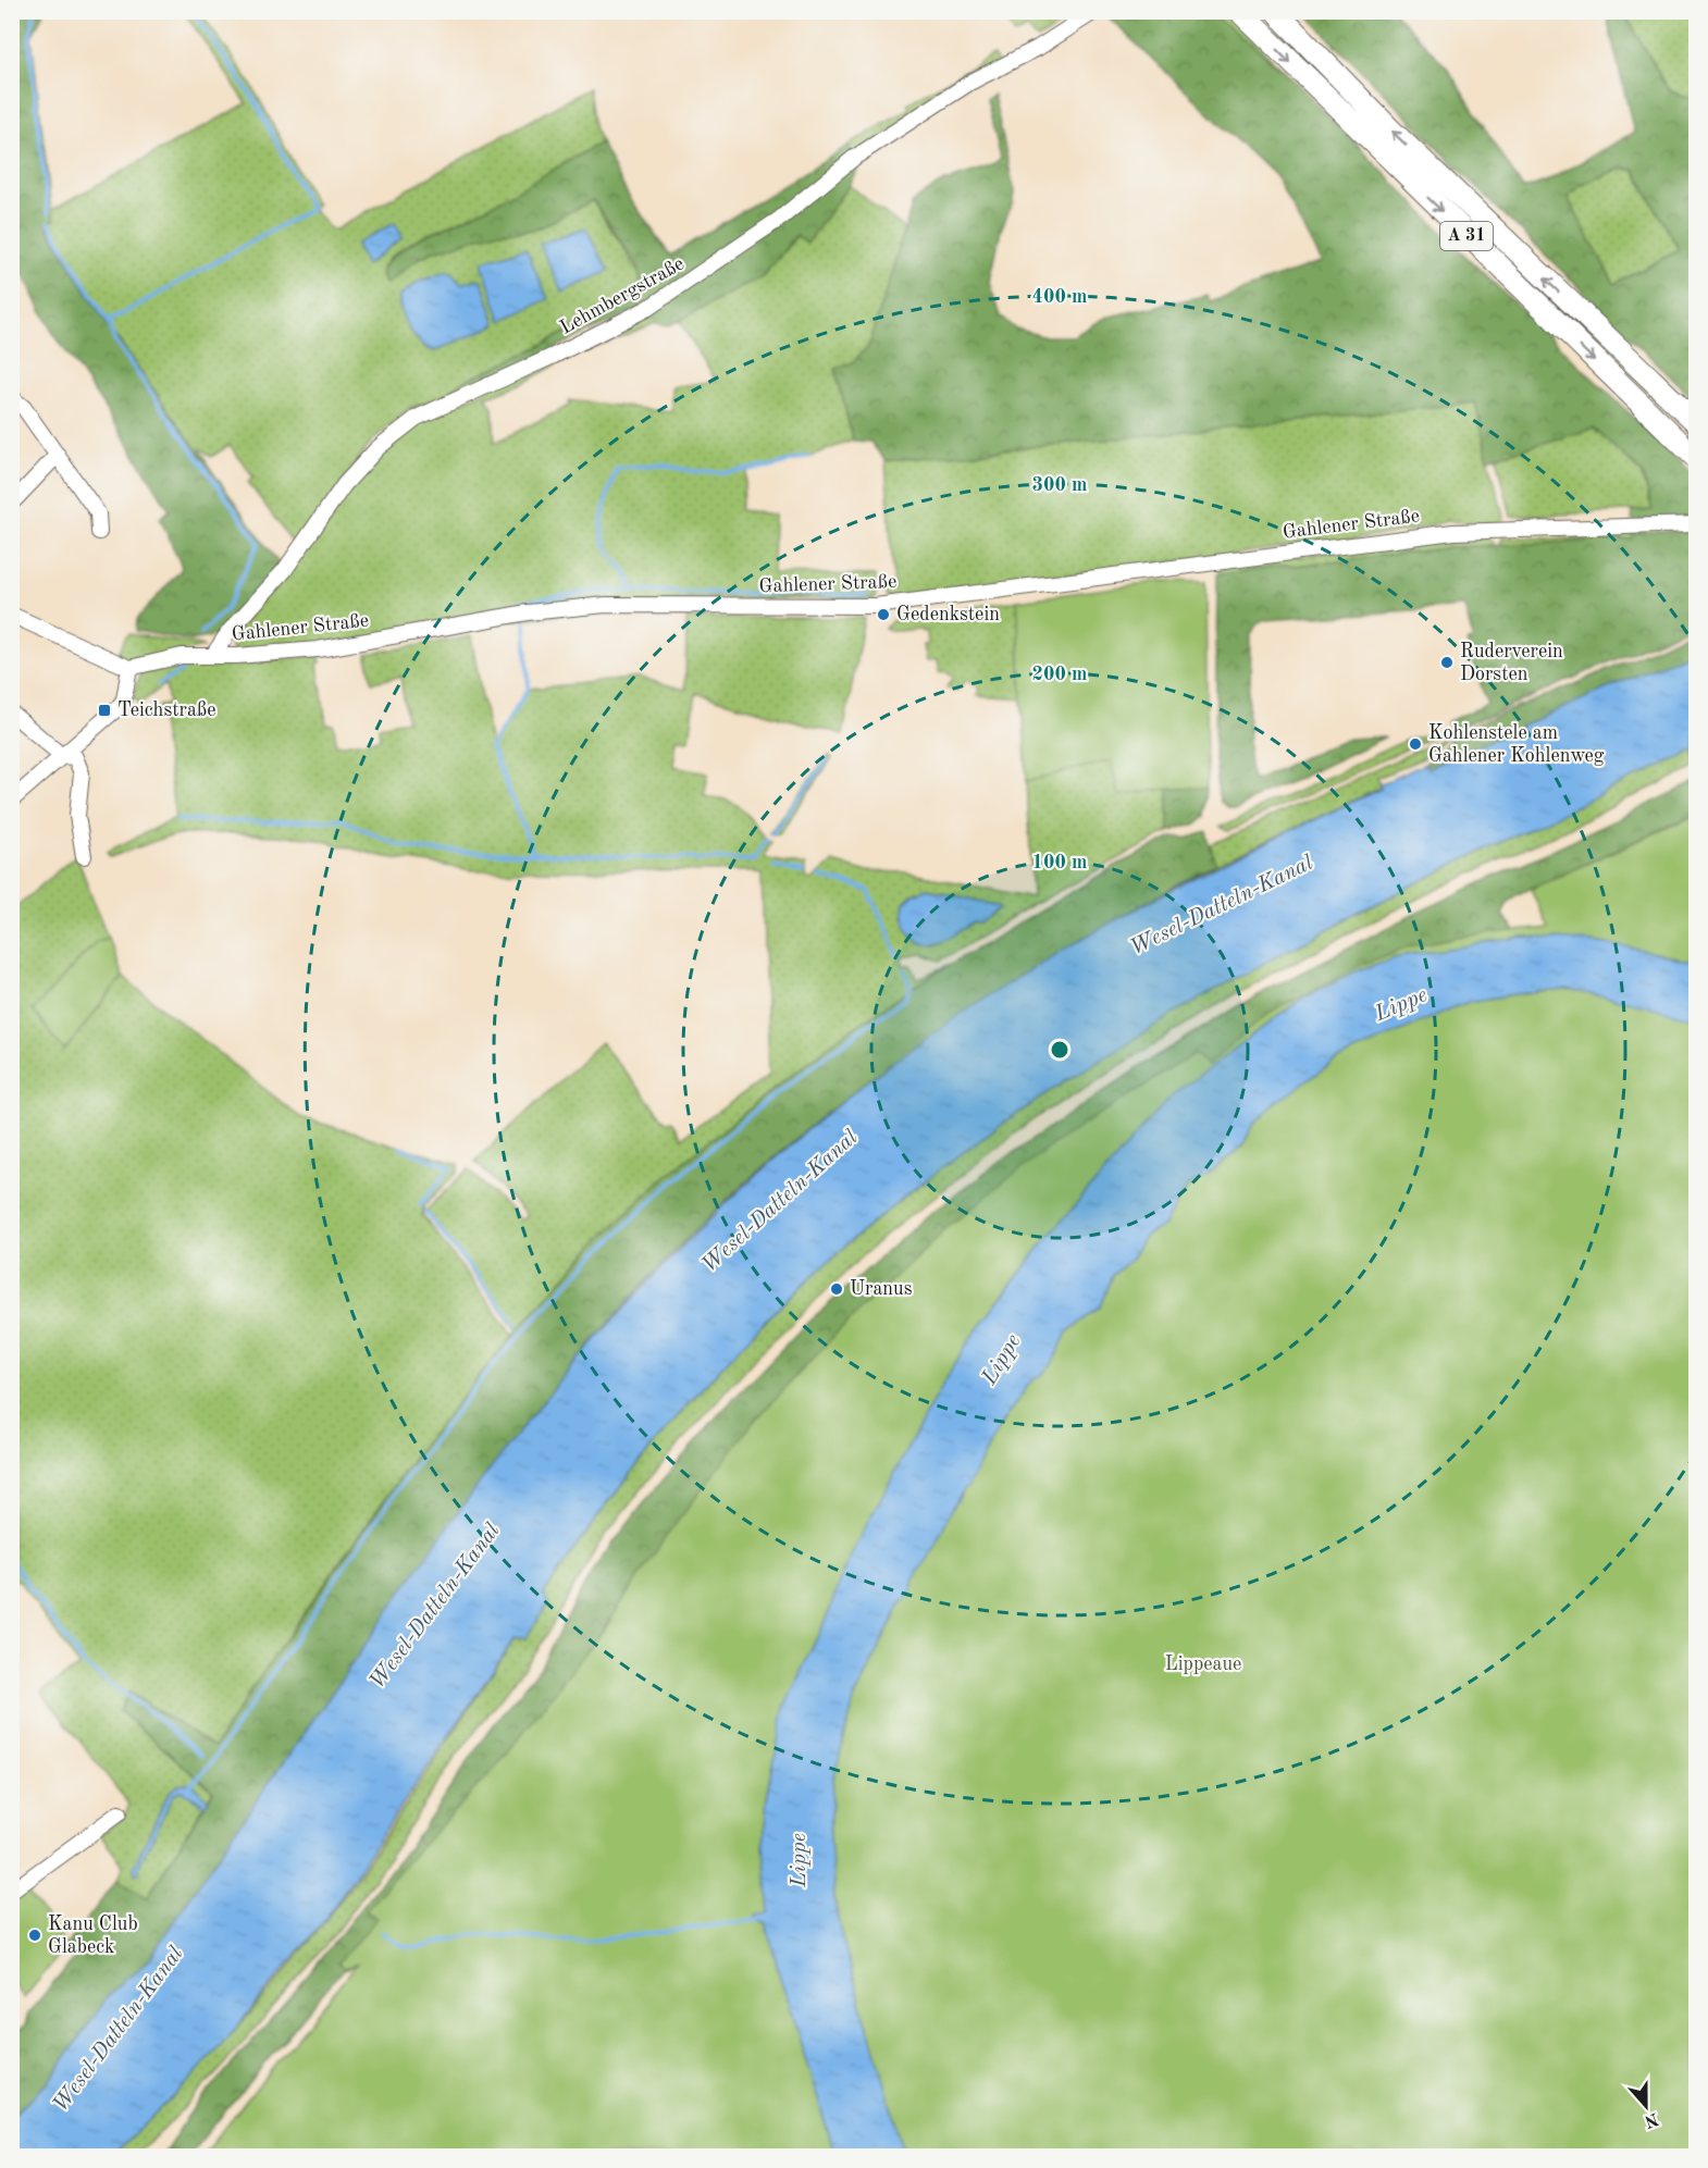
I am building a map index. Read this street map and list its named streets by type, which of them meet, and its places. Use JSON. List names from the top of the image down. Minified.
{"streets":{"highway":["A 31"],"street":["Lehmbergstraße","Gahlener Straße"]},"crossings":[["Lehmbergstraße","Gahlener Straße"]],"water":["Wesel-Datteln-Kanal","Lippe"],"parks":["Lippeaue"],"places":{"other":["Gedenkstein","Ruderverein Dorsten","Kohlenstele am Gahlener Kohlenweg","Uranus","Kanu Club Glabeck"],"transit":["Teichstraße"]},"north":"bottom","rings":["400 m","300 m","200 m","100 m"]}
